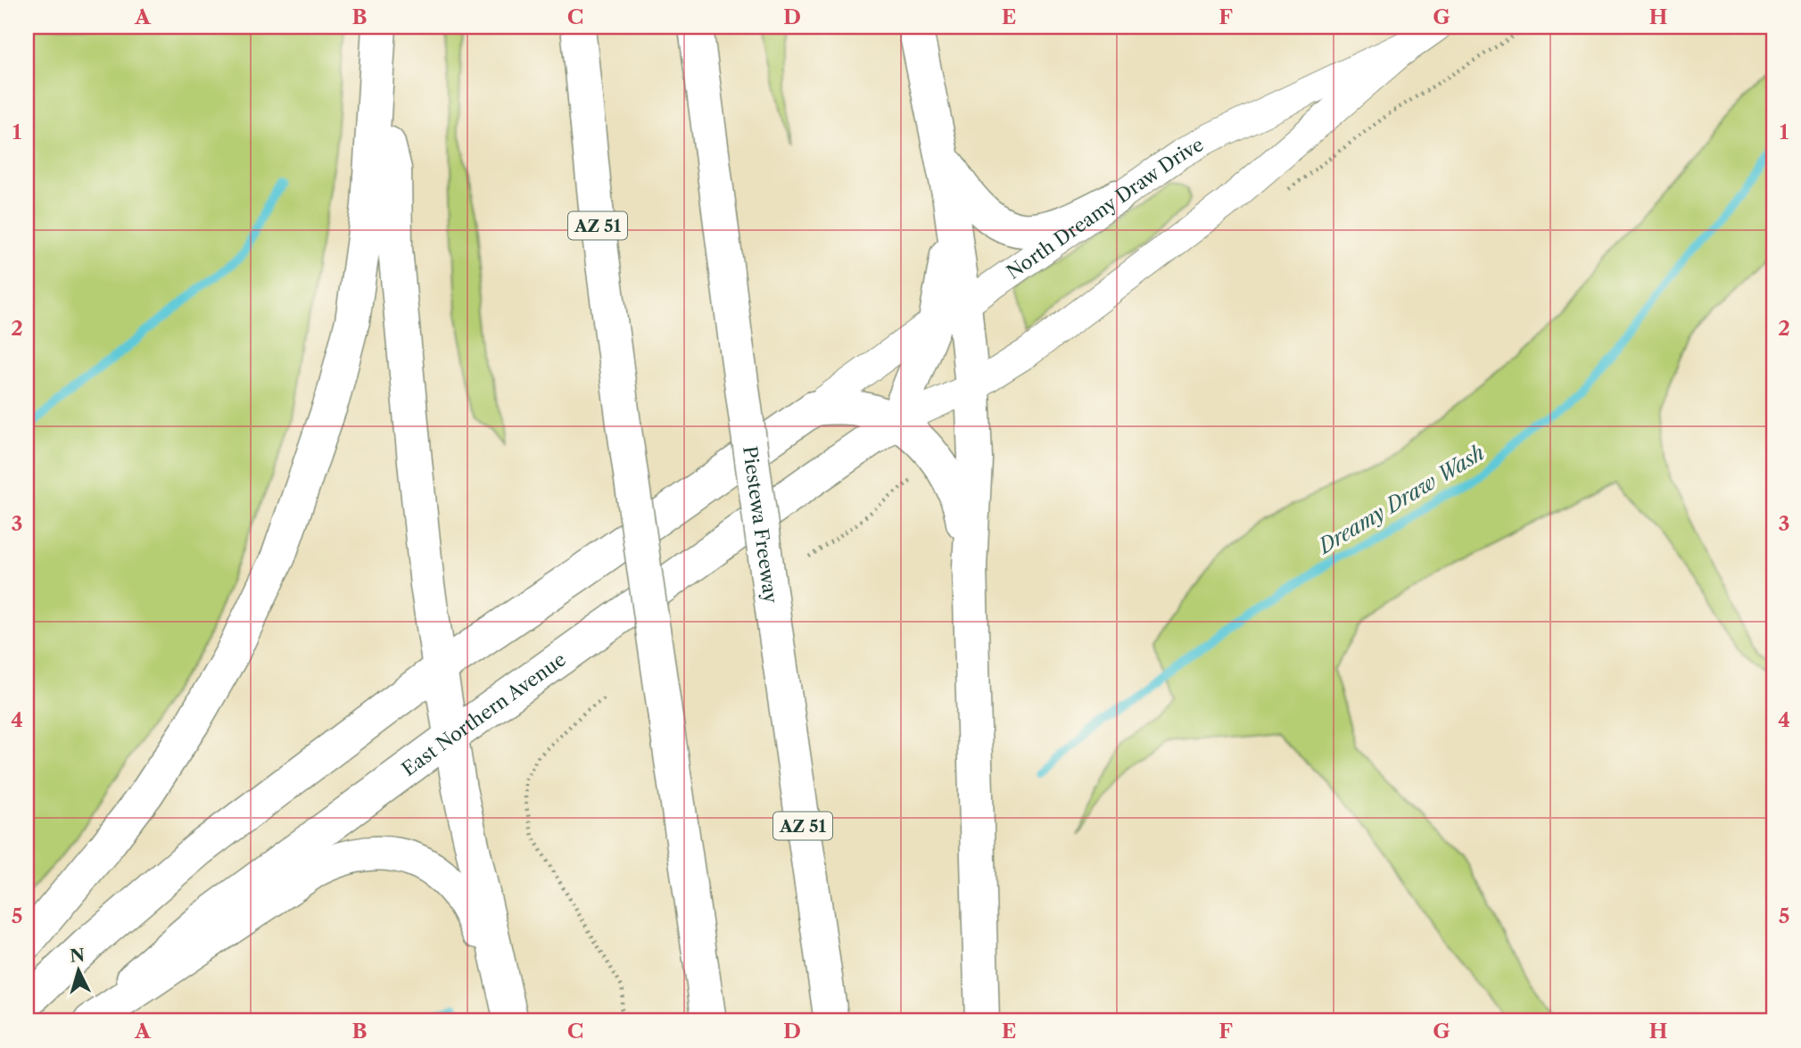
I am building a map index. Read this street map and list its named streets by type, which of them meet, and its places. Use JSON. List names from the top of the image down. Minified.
{"streets":{"main road":["AZ 51","Piestewa Freeway","East Northern Avenue"],"street":["North Dreamy Draw Drive"]},"crossings":[["North Dreamy Draw Drive","East Northern Avenue"]],"water":["Dreamy Draw Wash"],"north":"top","grid":{"columns":["A","B","C","D","E","F","G","H"],"rows":["1","2","3","4","5"]}}
